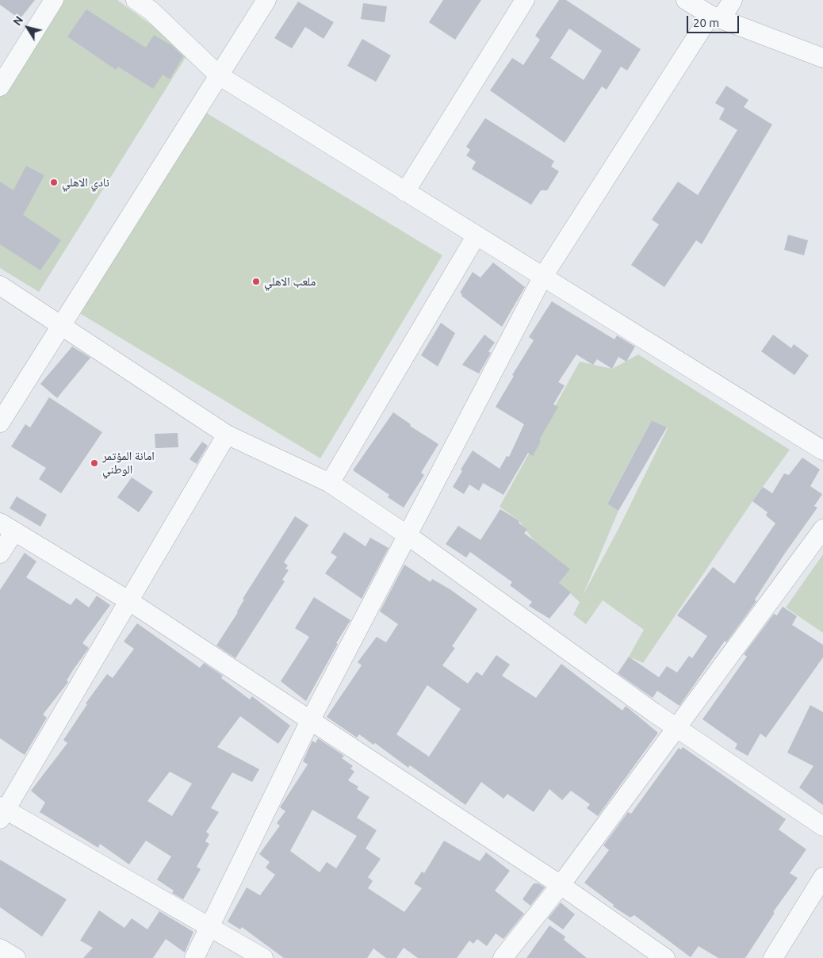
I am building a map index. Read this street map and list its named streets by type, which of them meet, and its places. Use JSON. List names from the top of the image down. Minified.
{"places":["نادي الاهلي","ملعب الاهلي","امانة المؤتمر الوطني"],"scale_bar":"20 m","north":"top left"}
